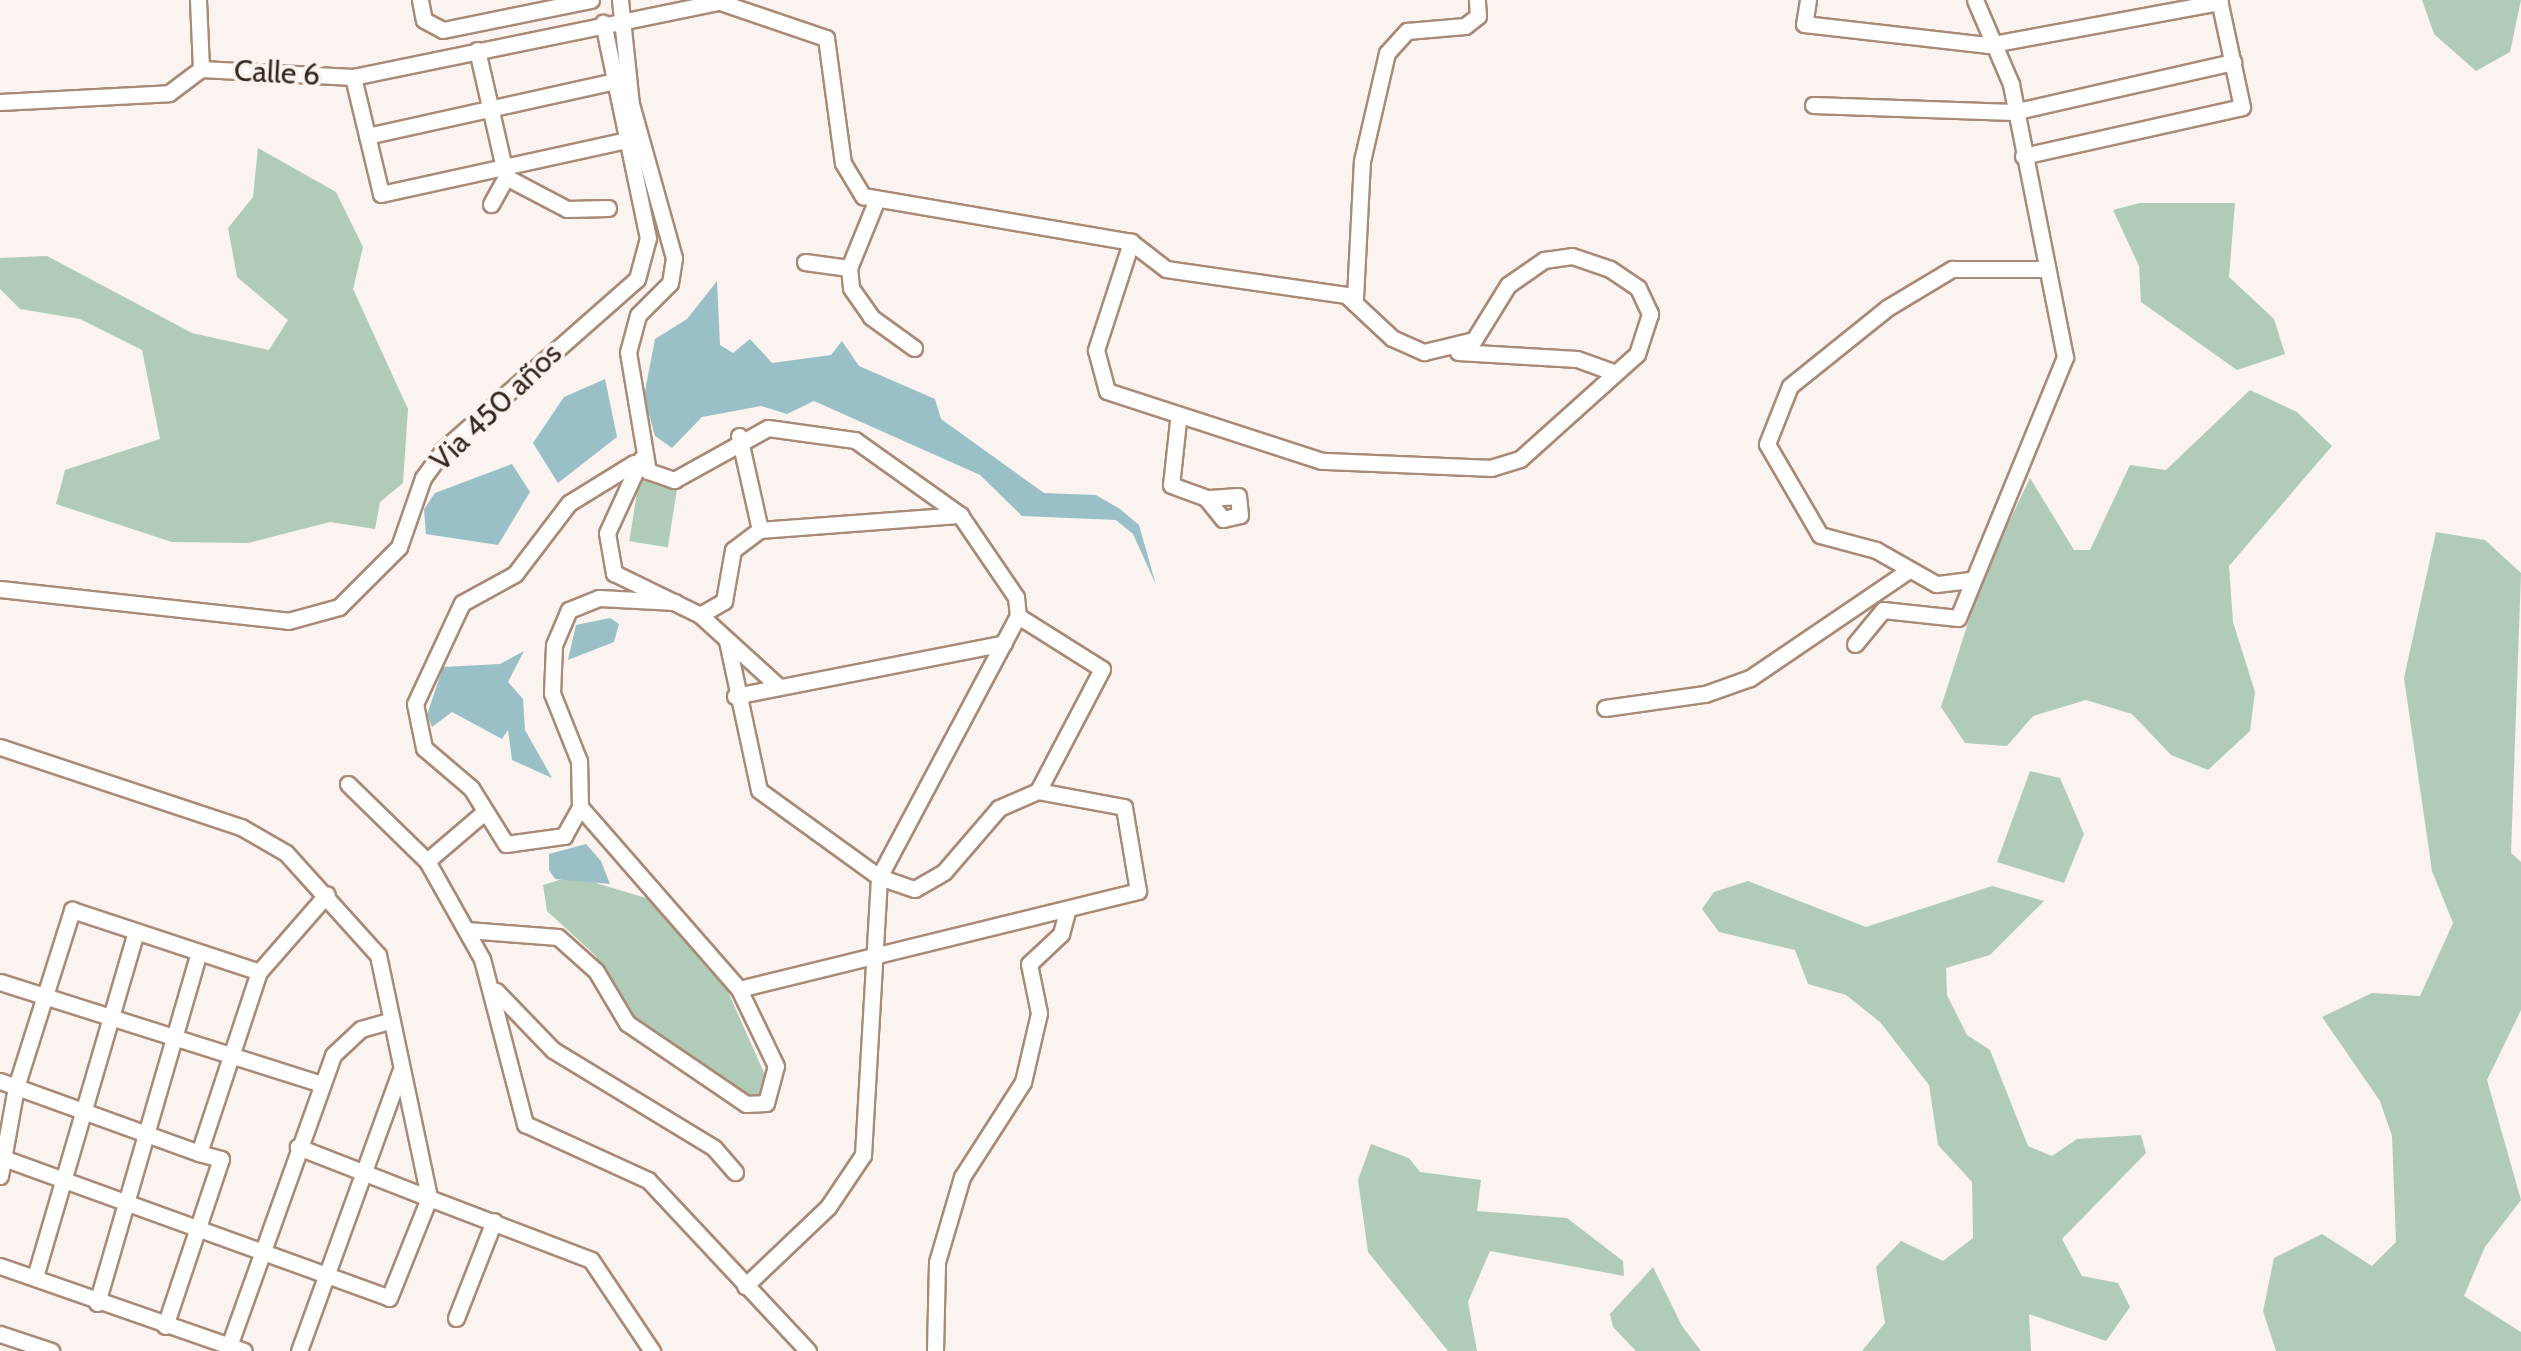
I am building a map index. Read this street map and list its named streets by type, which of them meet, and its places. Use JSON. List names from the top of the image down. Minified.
{"streets":{"street":["Calle 6","Via 450 años"]}}
